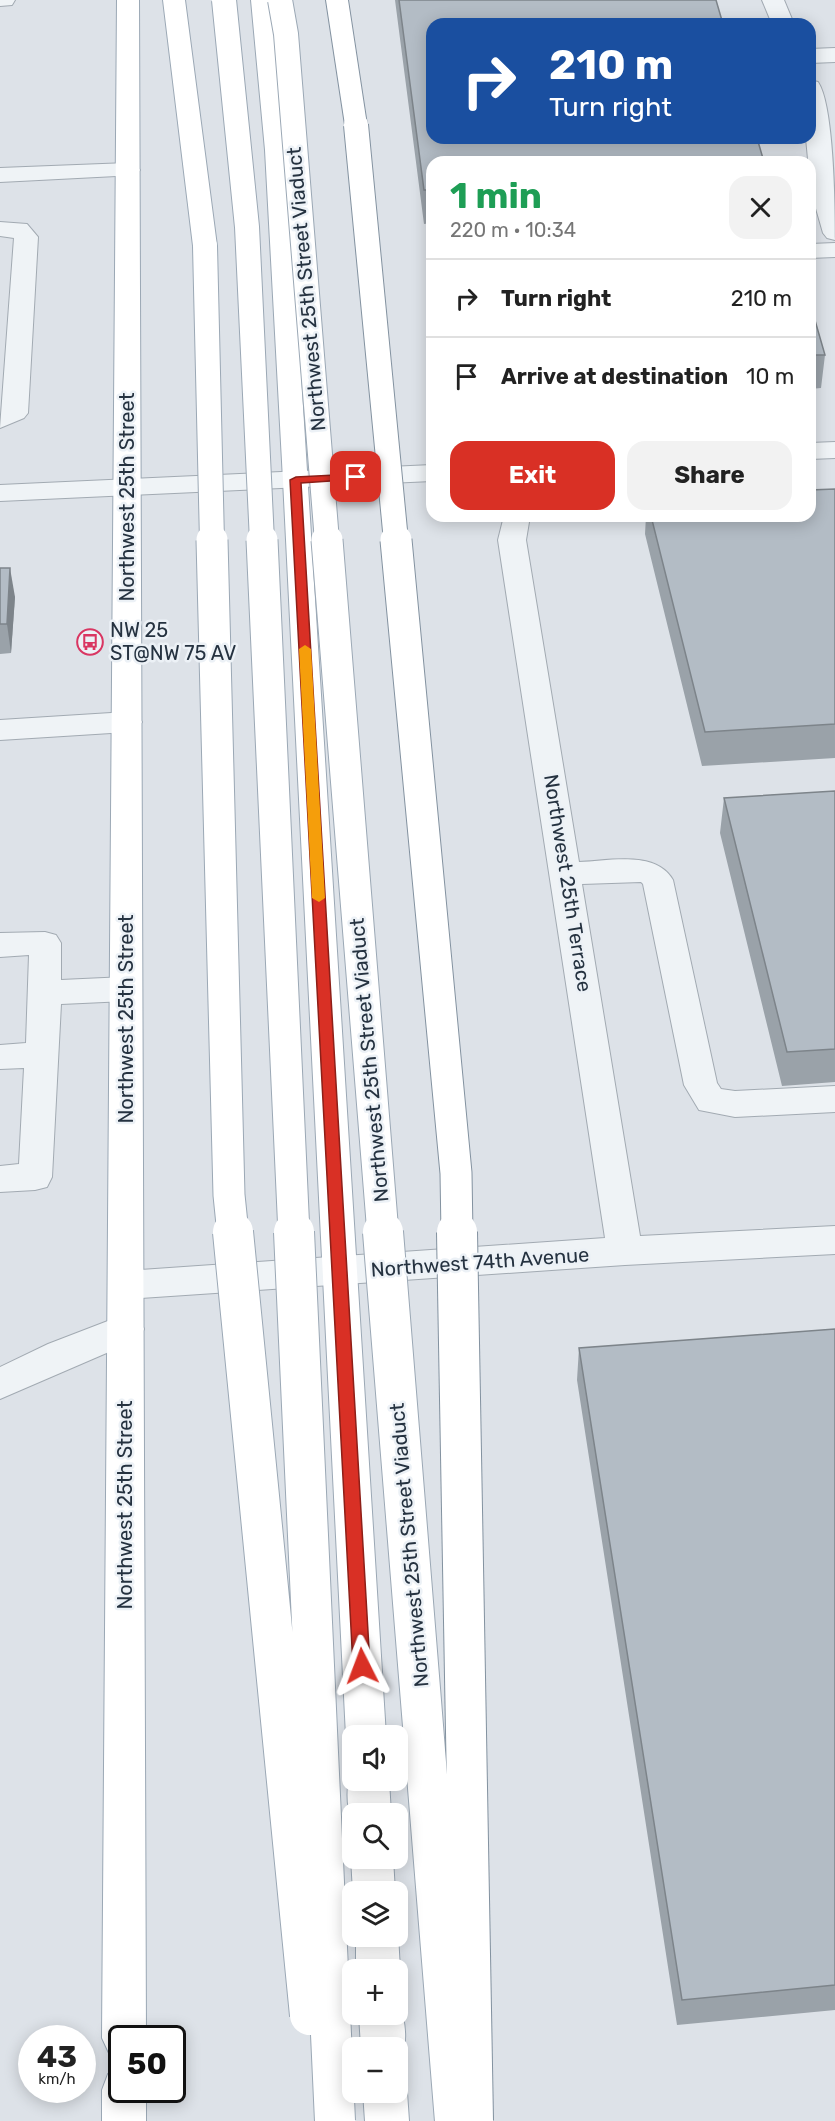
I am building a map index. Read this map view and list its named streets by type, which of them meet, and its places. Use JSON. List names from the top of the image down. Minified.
{"streets":{"main road":["Northwest 25th Street Viaduct","Northwest 25th Street"],"street":["Northwest 25th Terrace","Northwest 74th Avenue"]},"crossings":[["Northwest 25th Street","Northwest 74th Avenue"],["Northwest 25th Terrace","Northwest 74th Avenue"]],"places":{"bus stop":["NW 25 ST@NW 75 AV"]},"page":{"turn":["210 m","Turn right"],"heading":["1 min","220 m · 10:34"],"list":[{"name":"Turn right","value":"210 m"},{"name":"Arrive at destination","value":"10 m"}],"buttons":["Exit","Share"],"map_buttons":["+","−"],"speed":"43 km/h","limit":"50"}}
